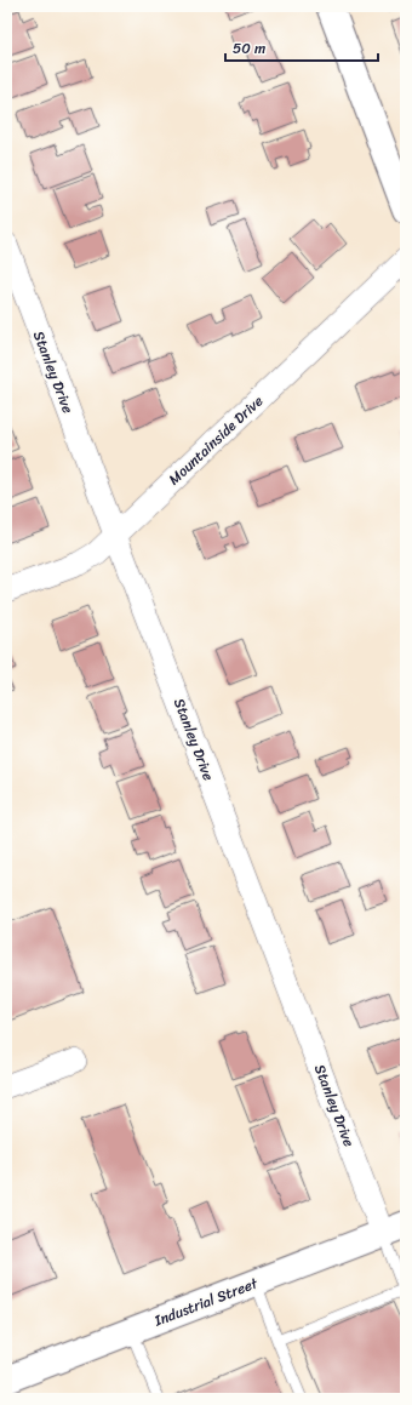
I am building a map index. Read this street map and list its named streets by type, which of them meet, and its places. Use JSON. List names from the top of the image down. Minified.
{"streets":{"street":["Stanley Drive","Mountainside Drive","Industrial Street"]},"crossings":[["Stanley Drive","Mountainside Drive"],["Stanley Drive","Industrial Street"]],"scale_bar":"50 m"}
